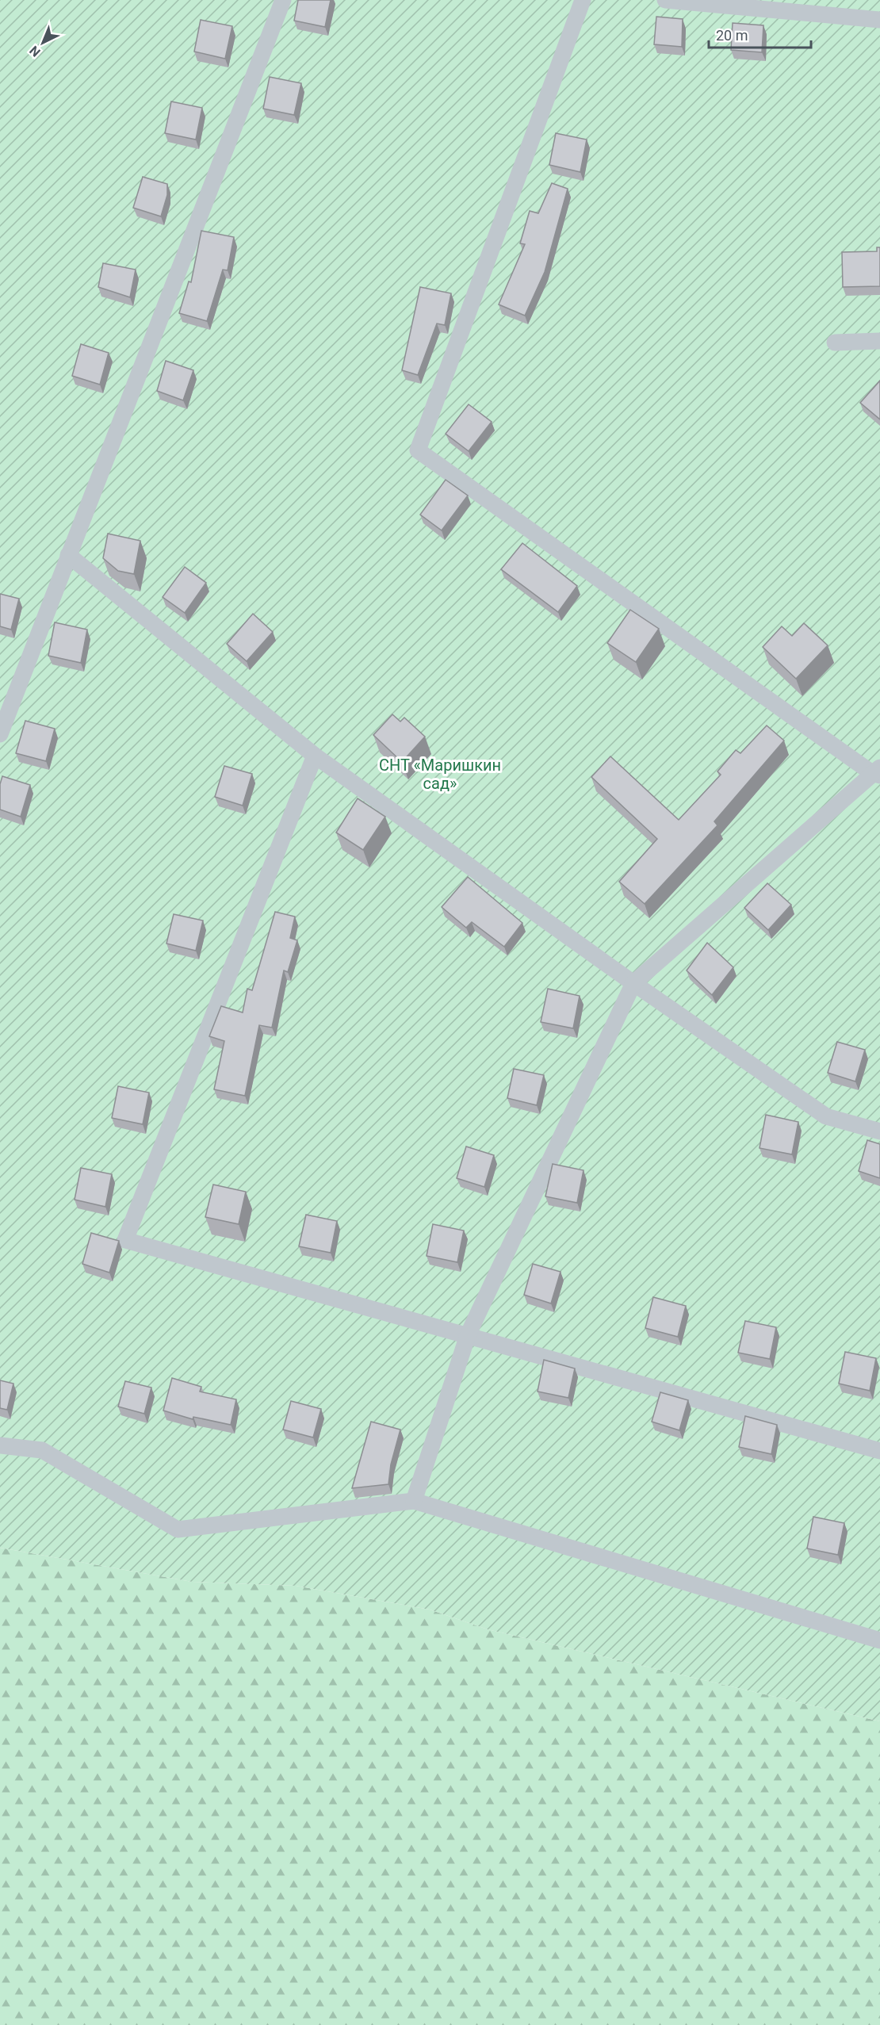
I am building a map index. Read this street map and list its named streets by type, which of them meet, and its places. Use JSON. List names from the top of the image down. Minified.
{"parks":["СНТ «Маришкин сад»"],"scale_bar":"20 m","north":"bottom left"}
